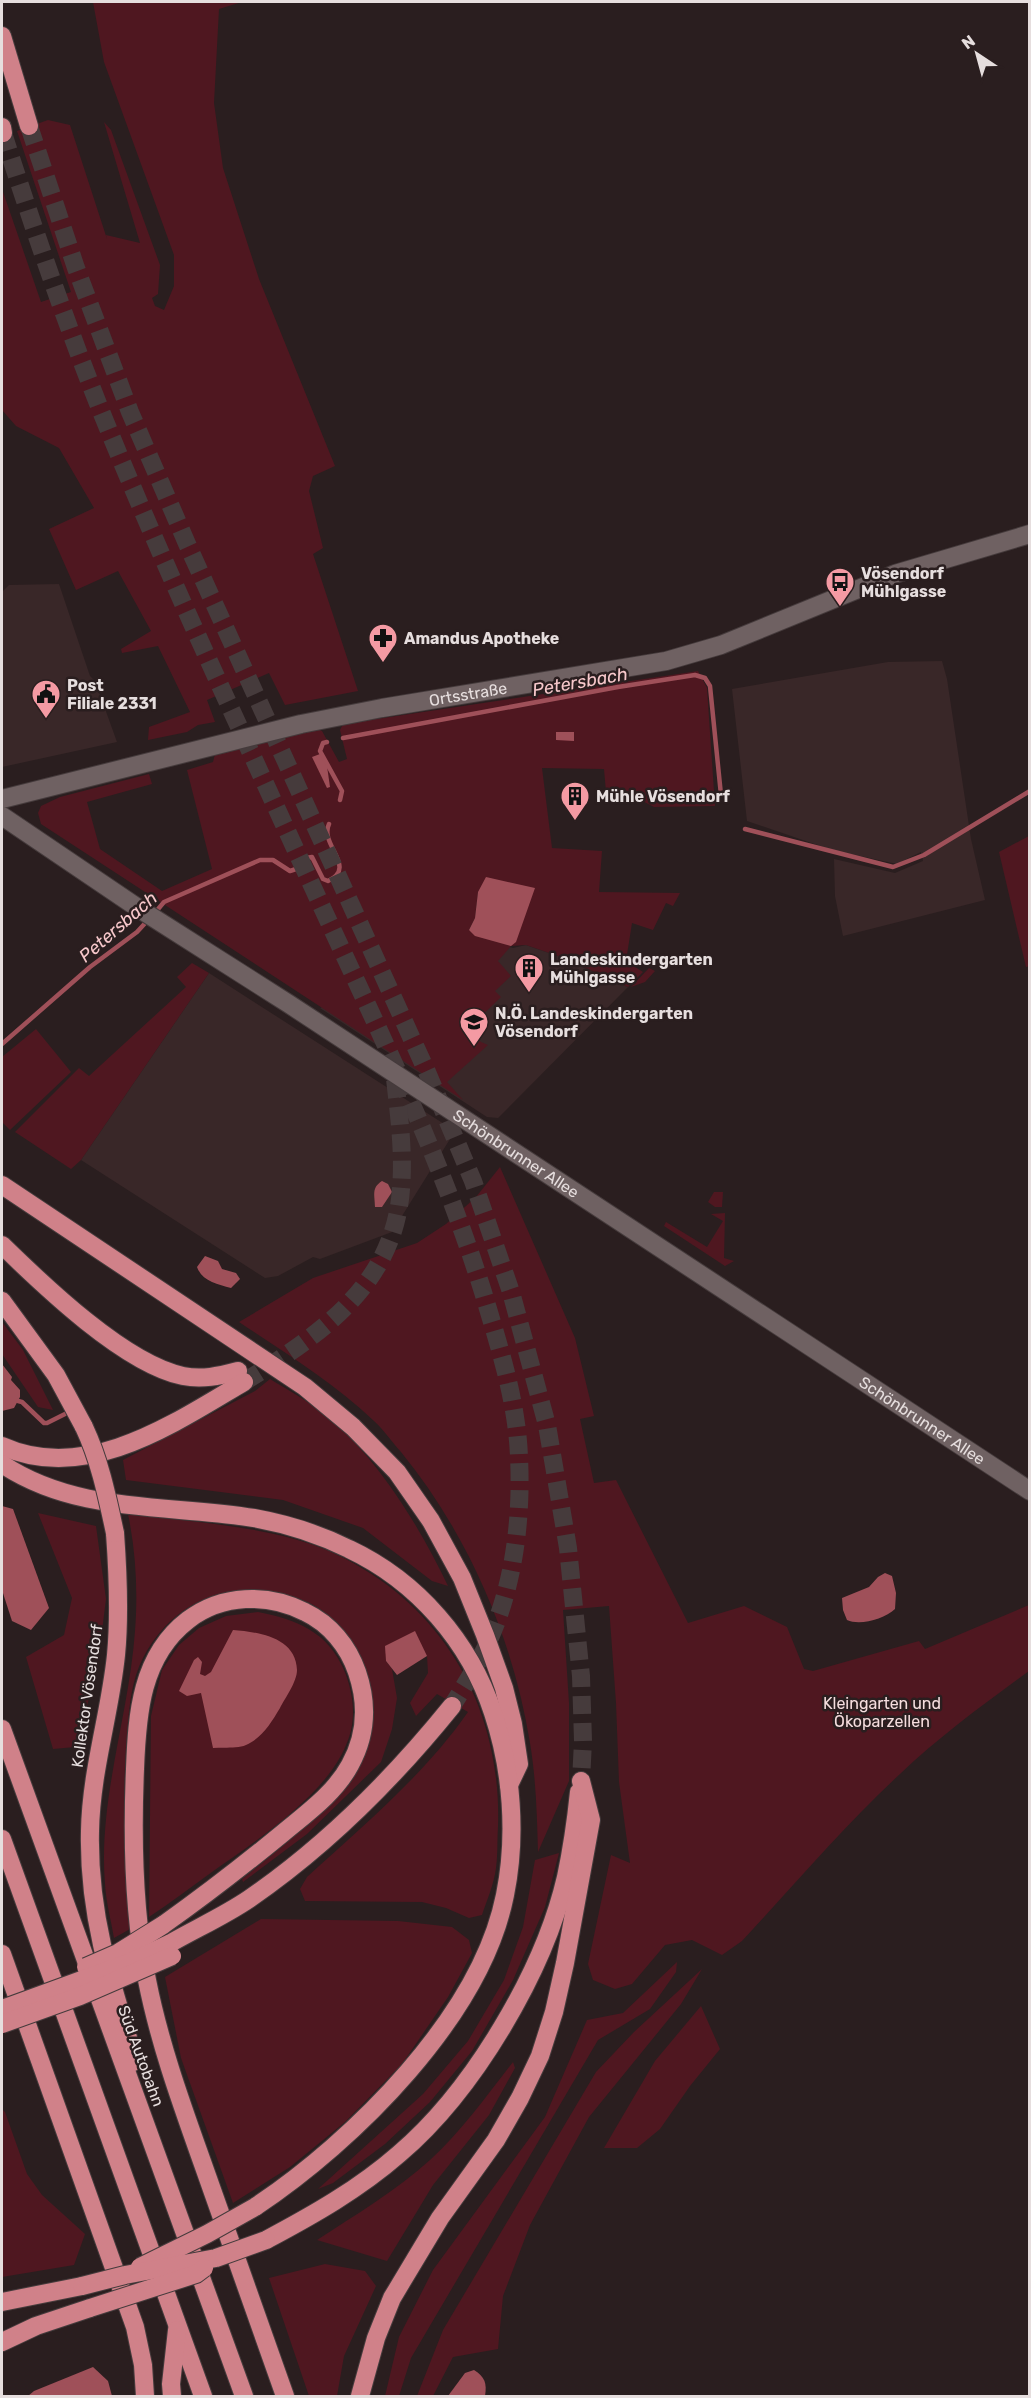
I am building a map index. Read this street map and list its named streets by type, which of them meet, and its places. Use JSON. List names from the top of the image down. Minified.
{"streets":{"highway":["Kollektor Vösendorf","Süd Autobahn"],"main road":["Ortsstraße","Schönbrunner Allee"]},"crossings":[["Kollektor Vösendorf","Süd Autobahn"]],"water":["Petersbach"],"parks":["Kleingarten und Ökoparzellen"],"places":{"bus stop":["Vösendorf Mühlgasse"],"pharmacy":["Amandus Apotheke"],"public building":["Post Filiale 2331"],"building":["Mühle Vösendorf","Landeskindergarten Mühlgasse"],"school or university":["N.Ö. Landeskindergarten Vösendorf"]},"north":"top left"}
